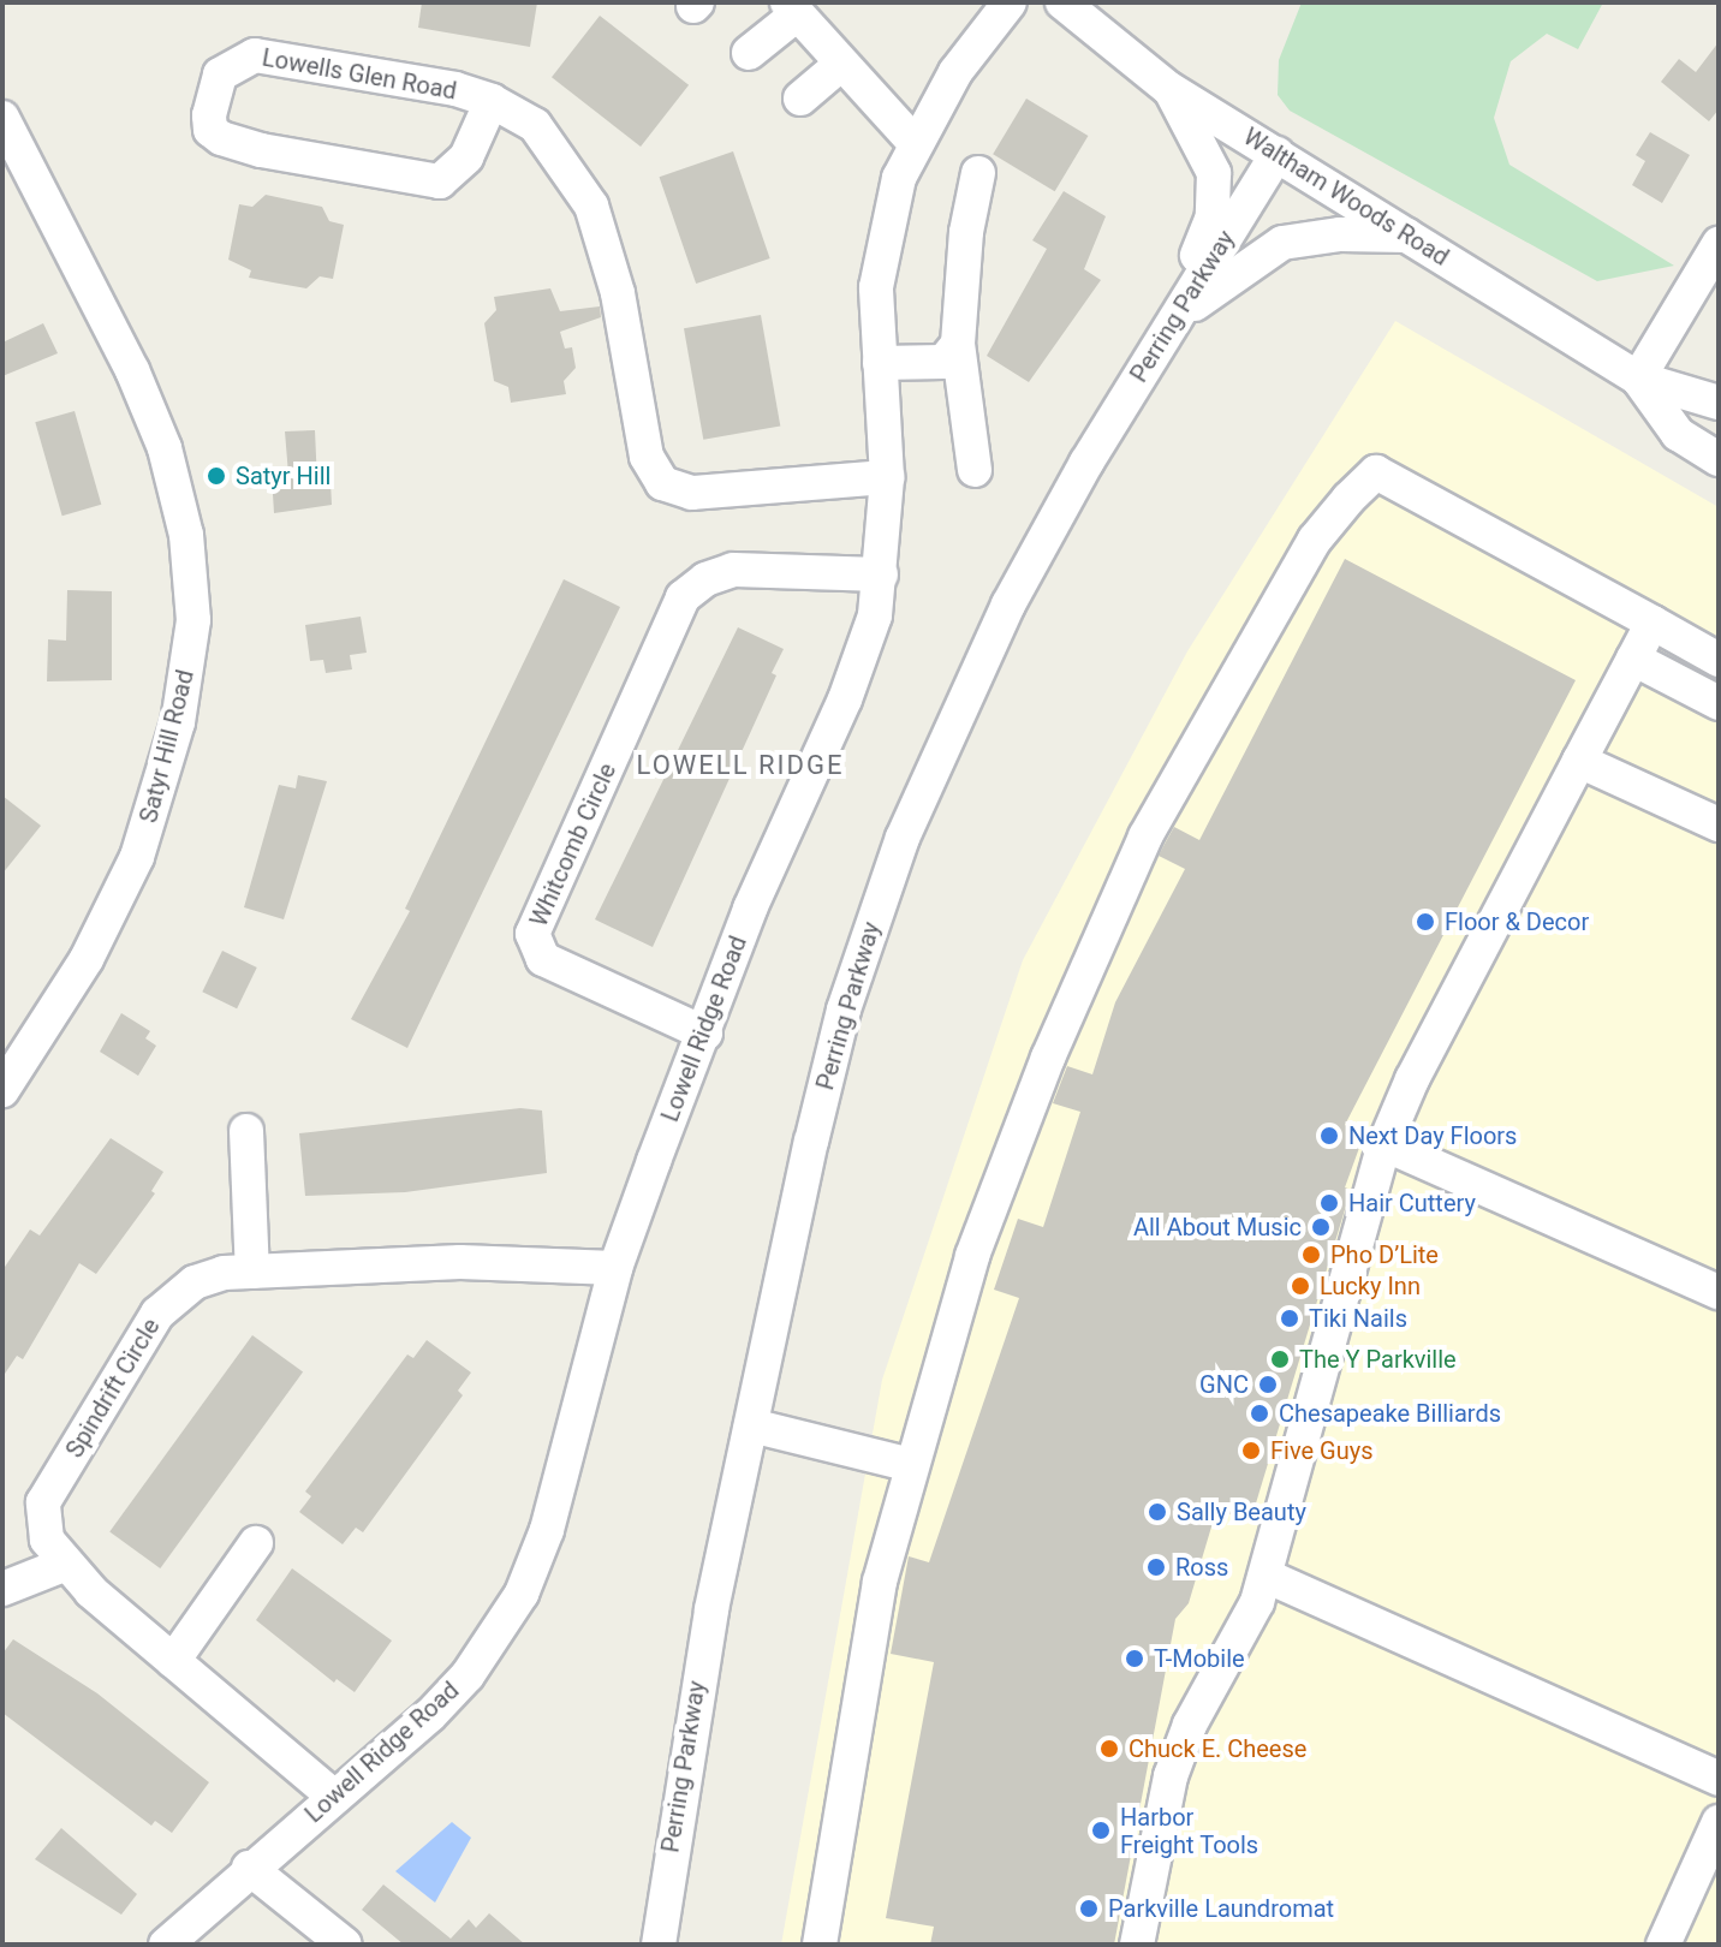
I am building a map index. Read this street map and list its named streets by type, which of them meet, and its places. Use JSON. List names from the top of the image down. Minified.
{"streets":{"street":["Lowells Glen Road","Waltham Woods Road","Perring Parkway","Satyr Hill Road","Whitcomb Circle","Lowell Ridge Road","Spindrift Circle"]},"crossings":[["Lowells Glen Road","Lowell Ridge Road"],["Waltham Woods Road","Perring Parkway"],["Whitcomb Circle","Lowell Ridge Road"],["Lowell Ridge Road","Spindrift Circle"]],"districts":["LOWELL RIDGE"],"places":["Satyr Hill","Floor & Decor","Next Day Floors","Hair Cuttery","All About Music","Pho D’Lite","Lucky Inn","Tiki Nails","The Y Parkville","GNC","Chesapeake Billiards","Five Guys","Sally Beauty","Ross","T-Mobile","Chuck E. Cheese","Harbor Freight Tools","Parkville Laundromat"]}
